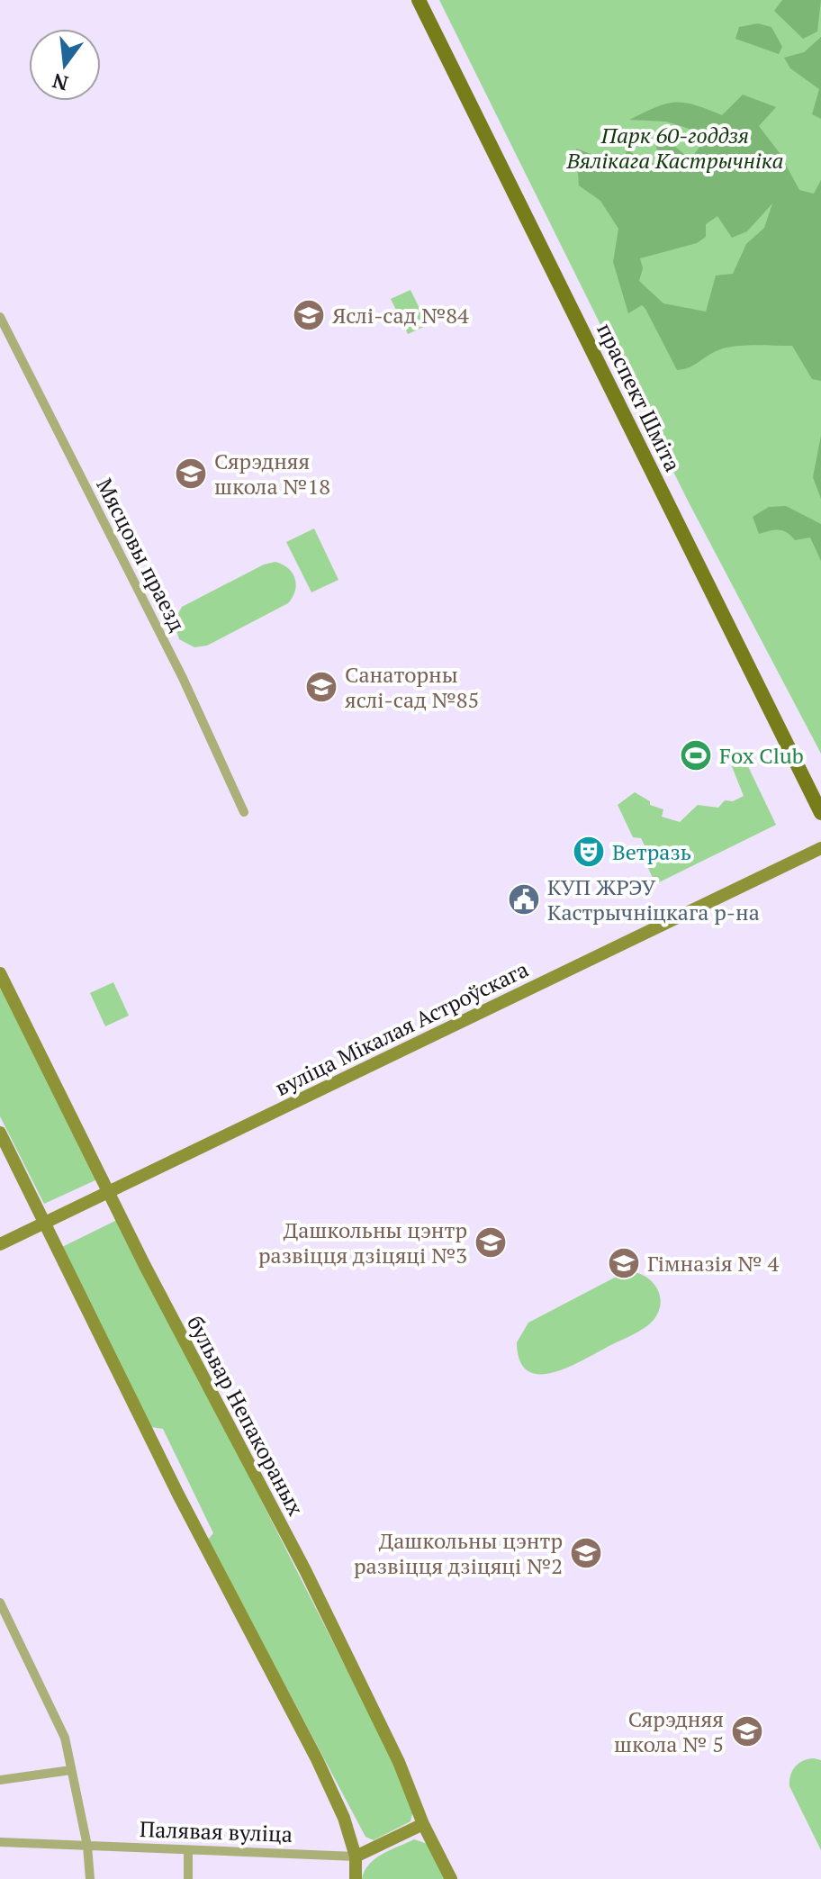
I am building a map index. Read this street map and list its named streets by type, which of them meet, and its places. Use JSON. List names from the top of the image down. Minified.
{"streets":{"main road":["праспект Шміта","вуліца Мікалая Астроўскага","бульвар Непакораных","Палявая вуліца"],"street":["Мясцовы праезд"]},"crossings":[["вуліца Мікалая Астроўскага","бульвар Непакораных"],["бульвар Непакораных","Палявая вуліца"]],"parks":["Парк 60-годдзя Вялікага Кастрычніка"],"places":{"school or university":["Яслі-сад №84","Сярэдняя школа №18","Санаторны яслі-сад №85","Дашкольны цэнтр развіцця дзіцяці №3","Гімназія № 4","Дашкольны цэнтр развіцця дзіцяці №2","Сярэдняя школа № 5"],"sports":["Fox Club"],"theatre":["Ветразь"],"public building":["КУП ЖРЭУ Кастрычніцкага р-на"]},"north":"bottom"}
